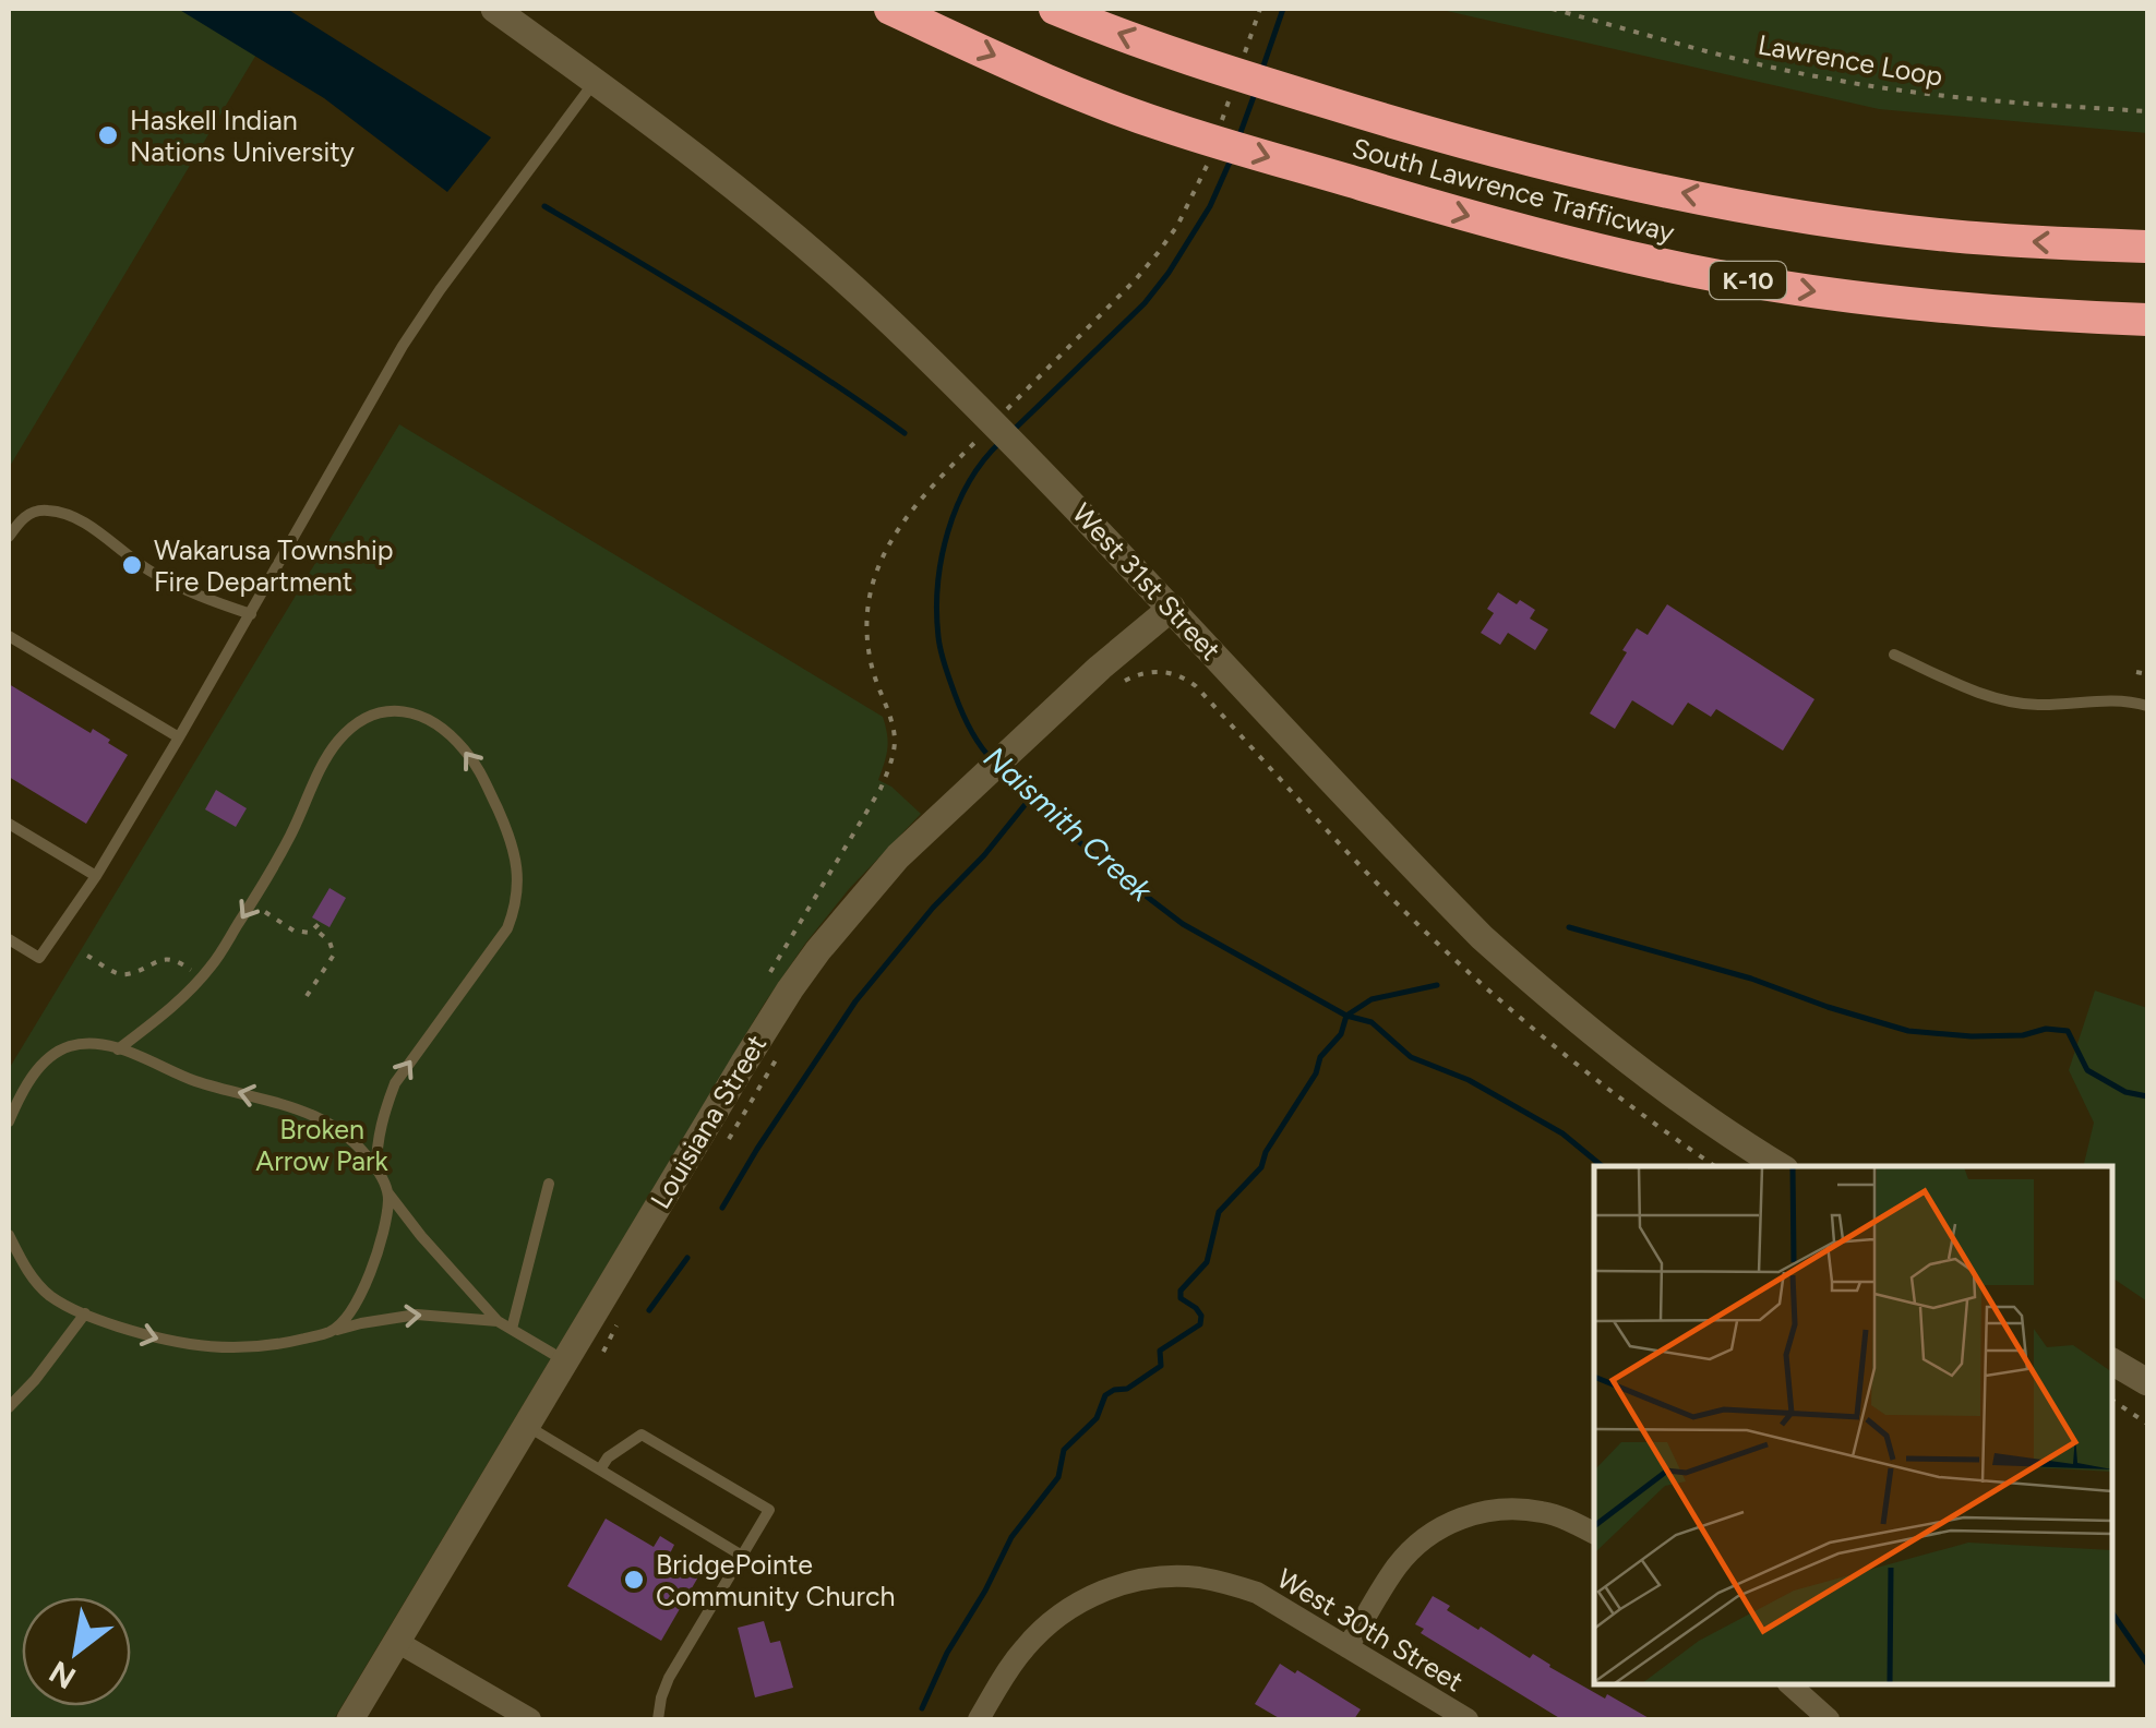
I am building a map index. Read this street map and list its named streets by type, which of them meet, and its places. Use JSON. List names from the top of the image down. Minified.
{"streets":{"highway":["South Lawrence Trafficway","K-10"],"main road":["West 31st Street","Louisiana Street"],"street":["West 30th Street"],"path":["Lawrence Loop"]},"crossings":[["West 31st Street","Louisiana Street"]],"water":["Naismith Creek"],"parks":["Broken Arrow Park"],"places":["Haskell Indian Nations University","Wakarusa Township Fire Department","BridgePointe Community Church"],"north":"bottom left"}
